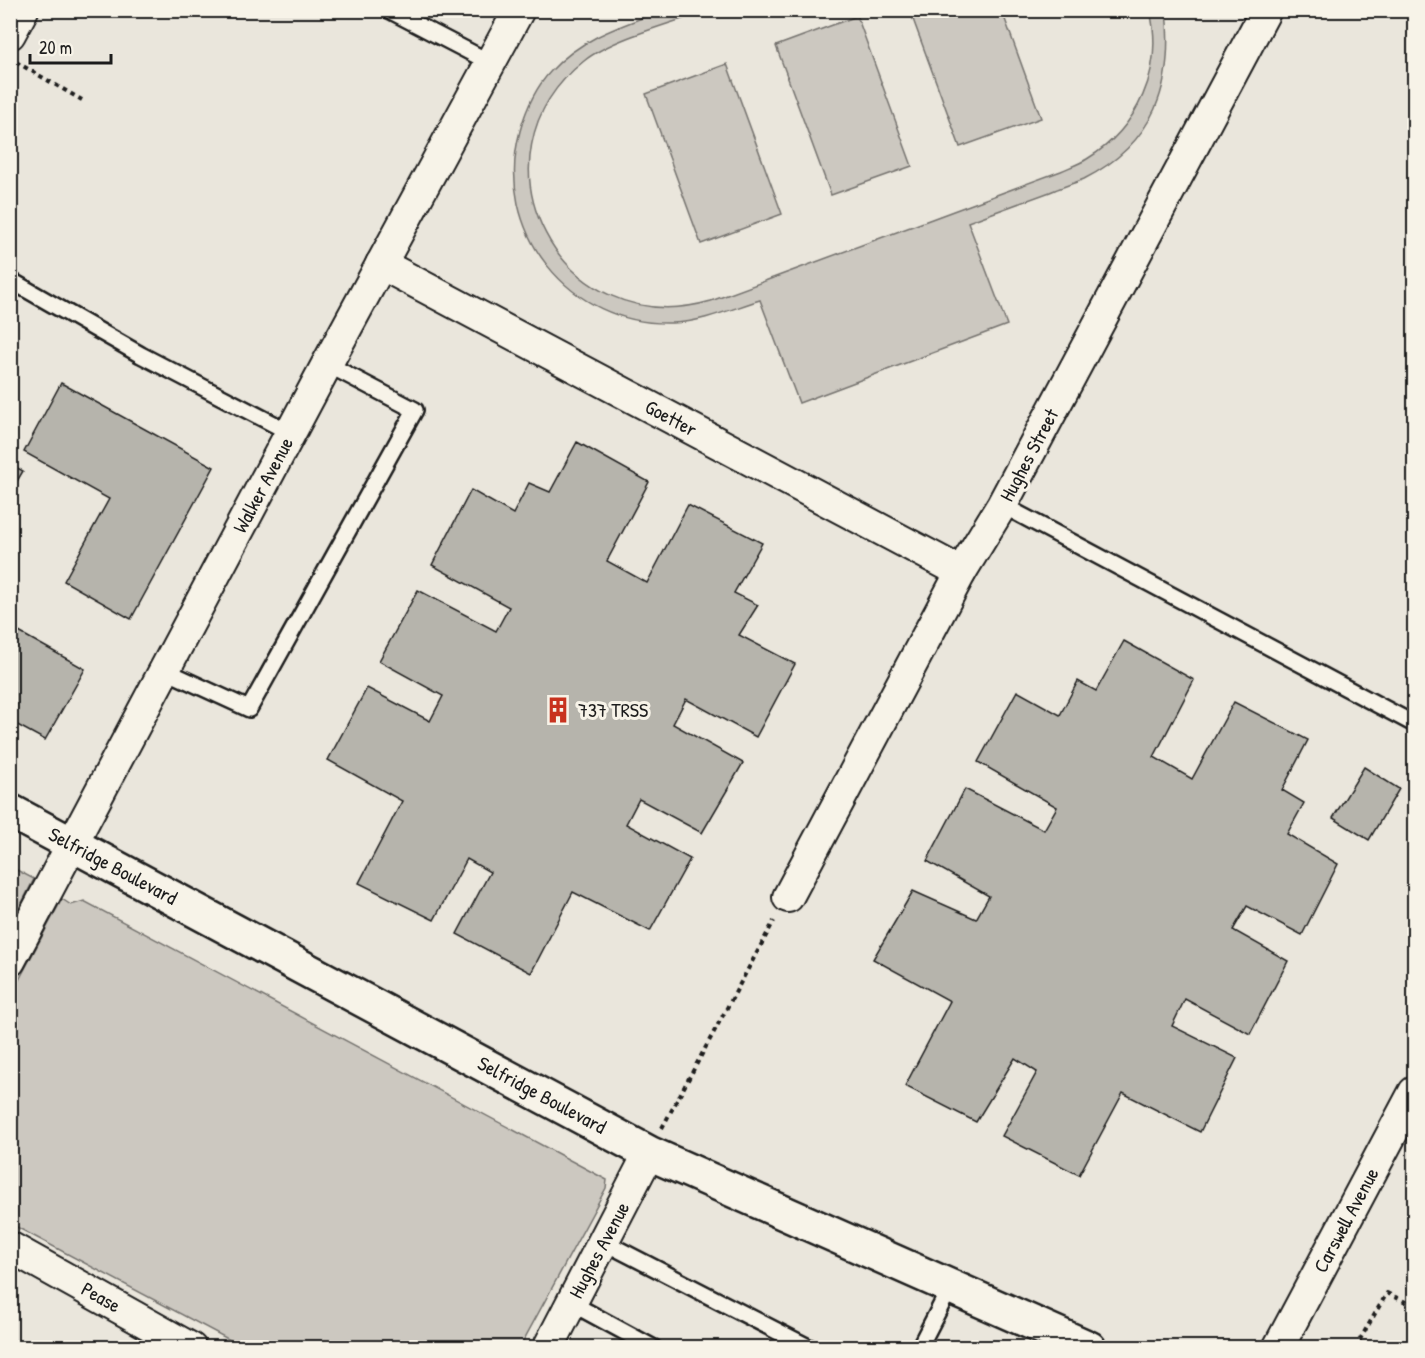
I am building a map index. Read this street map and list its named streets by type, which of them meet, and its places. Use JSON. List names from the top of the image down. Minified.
{"streets":{"street":["Goetter","Hughes Street","Walker Avenue","Selfridge Boulevard","Carswell Avenue","Hughes Avenue","Pease"]},"crossings":[["Goetter","Hughes Street"],["Goetter","Walker Avenue"],["Walker Avenue","Selfridge Boulevard"],["Selfridge Boulevard","Hughes Avenue"]],"places":{"building":["737 TRSS"]},"scale_bar":"20 m"}
